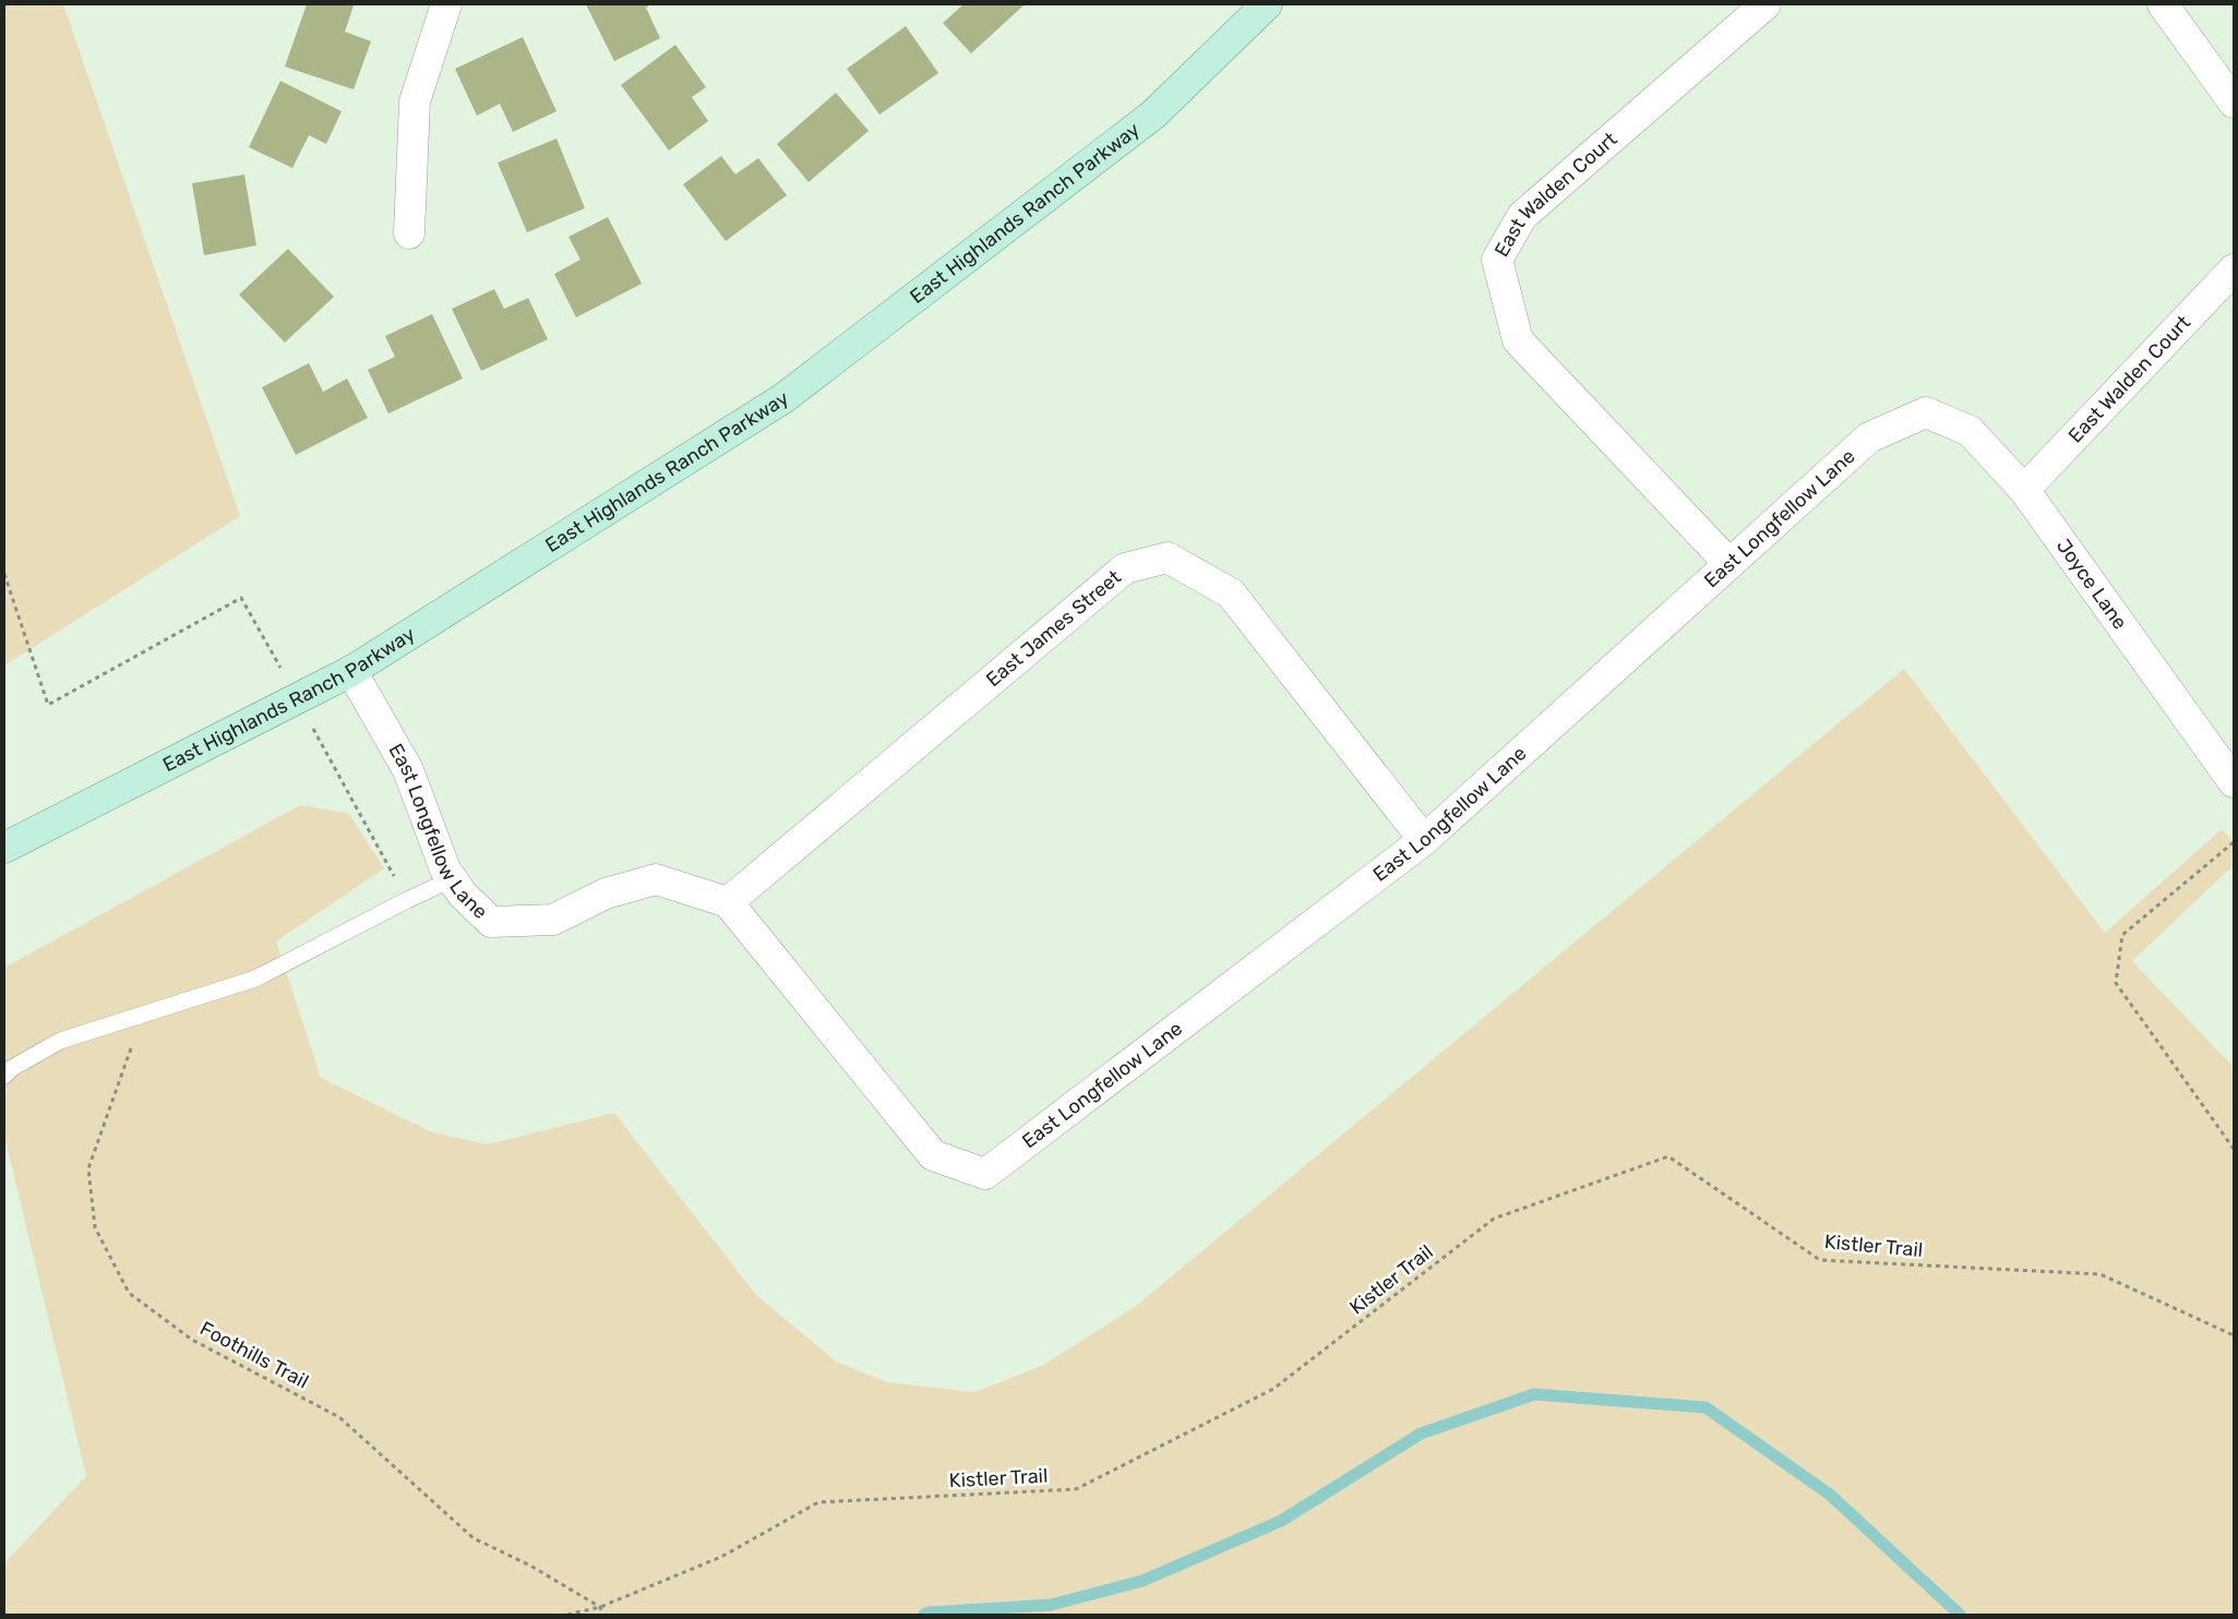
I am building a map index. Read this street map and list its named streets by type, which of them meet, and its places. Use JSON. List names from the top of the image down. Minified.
{"streets":{"main road":["East Highlands Ranch Parkway"],"street":["East Walden Court","East Longfellow Lane","Joyce Lane","East James Street"],"path":["Kistler Trail","Foothills Trail"]},"crossings":[["East Walden Court","East Longfellow Lane"],["East Walden Court","Joyce Lane"],["East Highlands Ranch Parkway","East Longfellow Lane"],["East Longfellow Lane","Joyce Lane"],["East Longfellow Lane","East James Street"],["Kistler Trail","Foothills Trail"]]}
